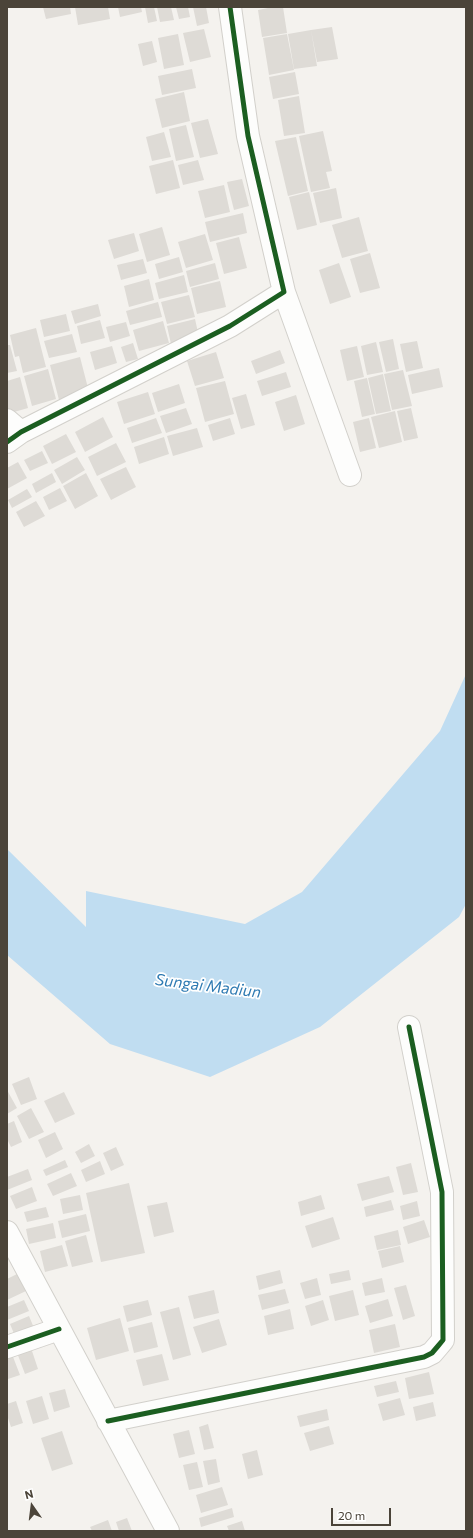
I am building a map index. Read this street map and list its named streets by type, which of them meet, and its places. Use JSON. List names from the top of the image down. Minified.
{"water":["Sungai Madiun"],"scale_bar":"20 m","north":"top"}
